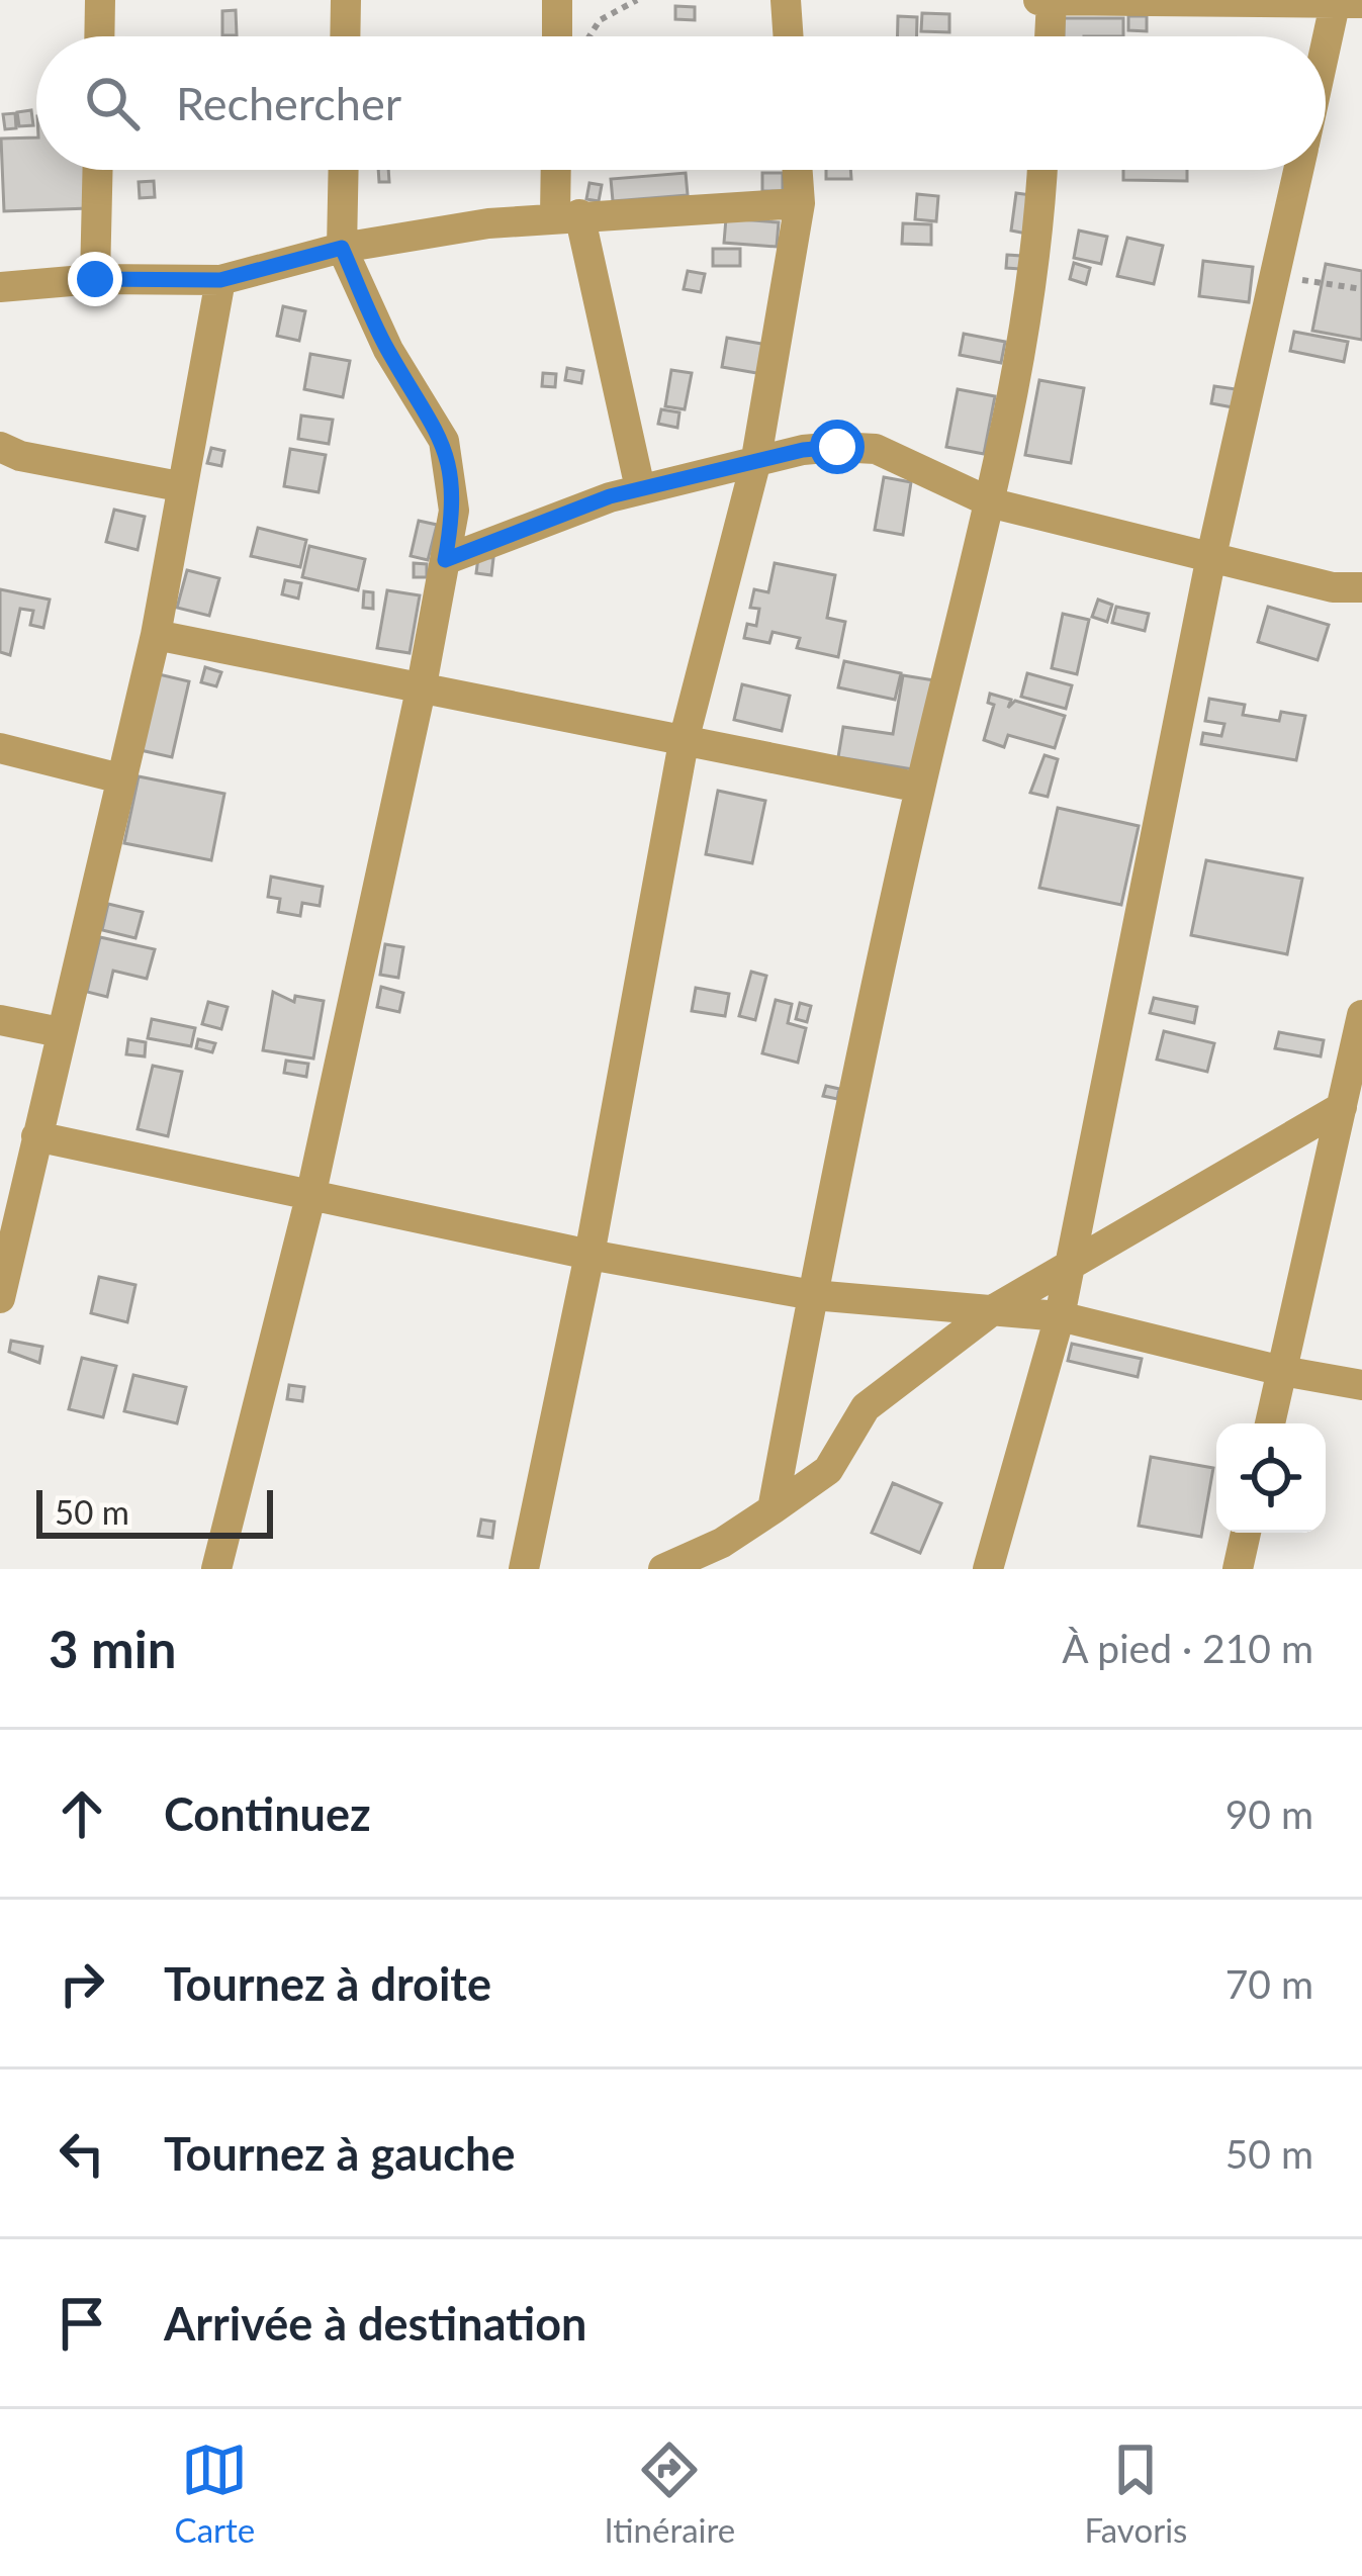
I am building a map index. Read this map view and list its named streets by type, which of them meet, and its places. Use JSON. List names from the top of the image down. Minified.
{"scale_bar":"50 m","page":{"search":"Rechercher","scale":"50 m","heading":["3 min","À pied · 210 m"],"list":[["Continuez","90 m"],["Tournez à droite","70 m"],["Tournez à gauche","50 m"],"Arrivée à destination"],"nav":["Carte","Itinéraire","Favoris"]}}
